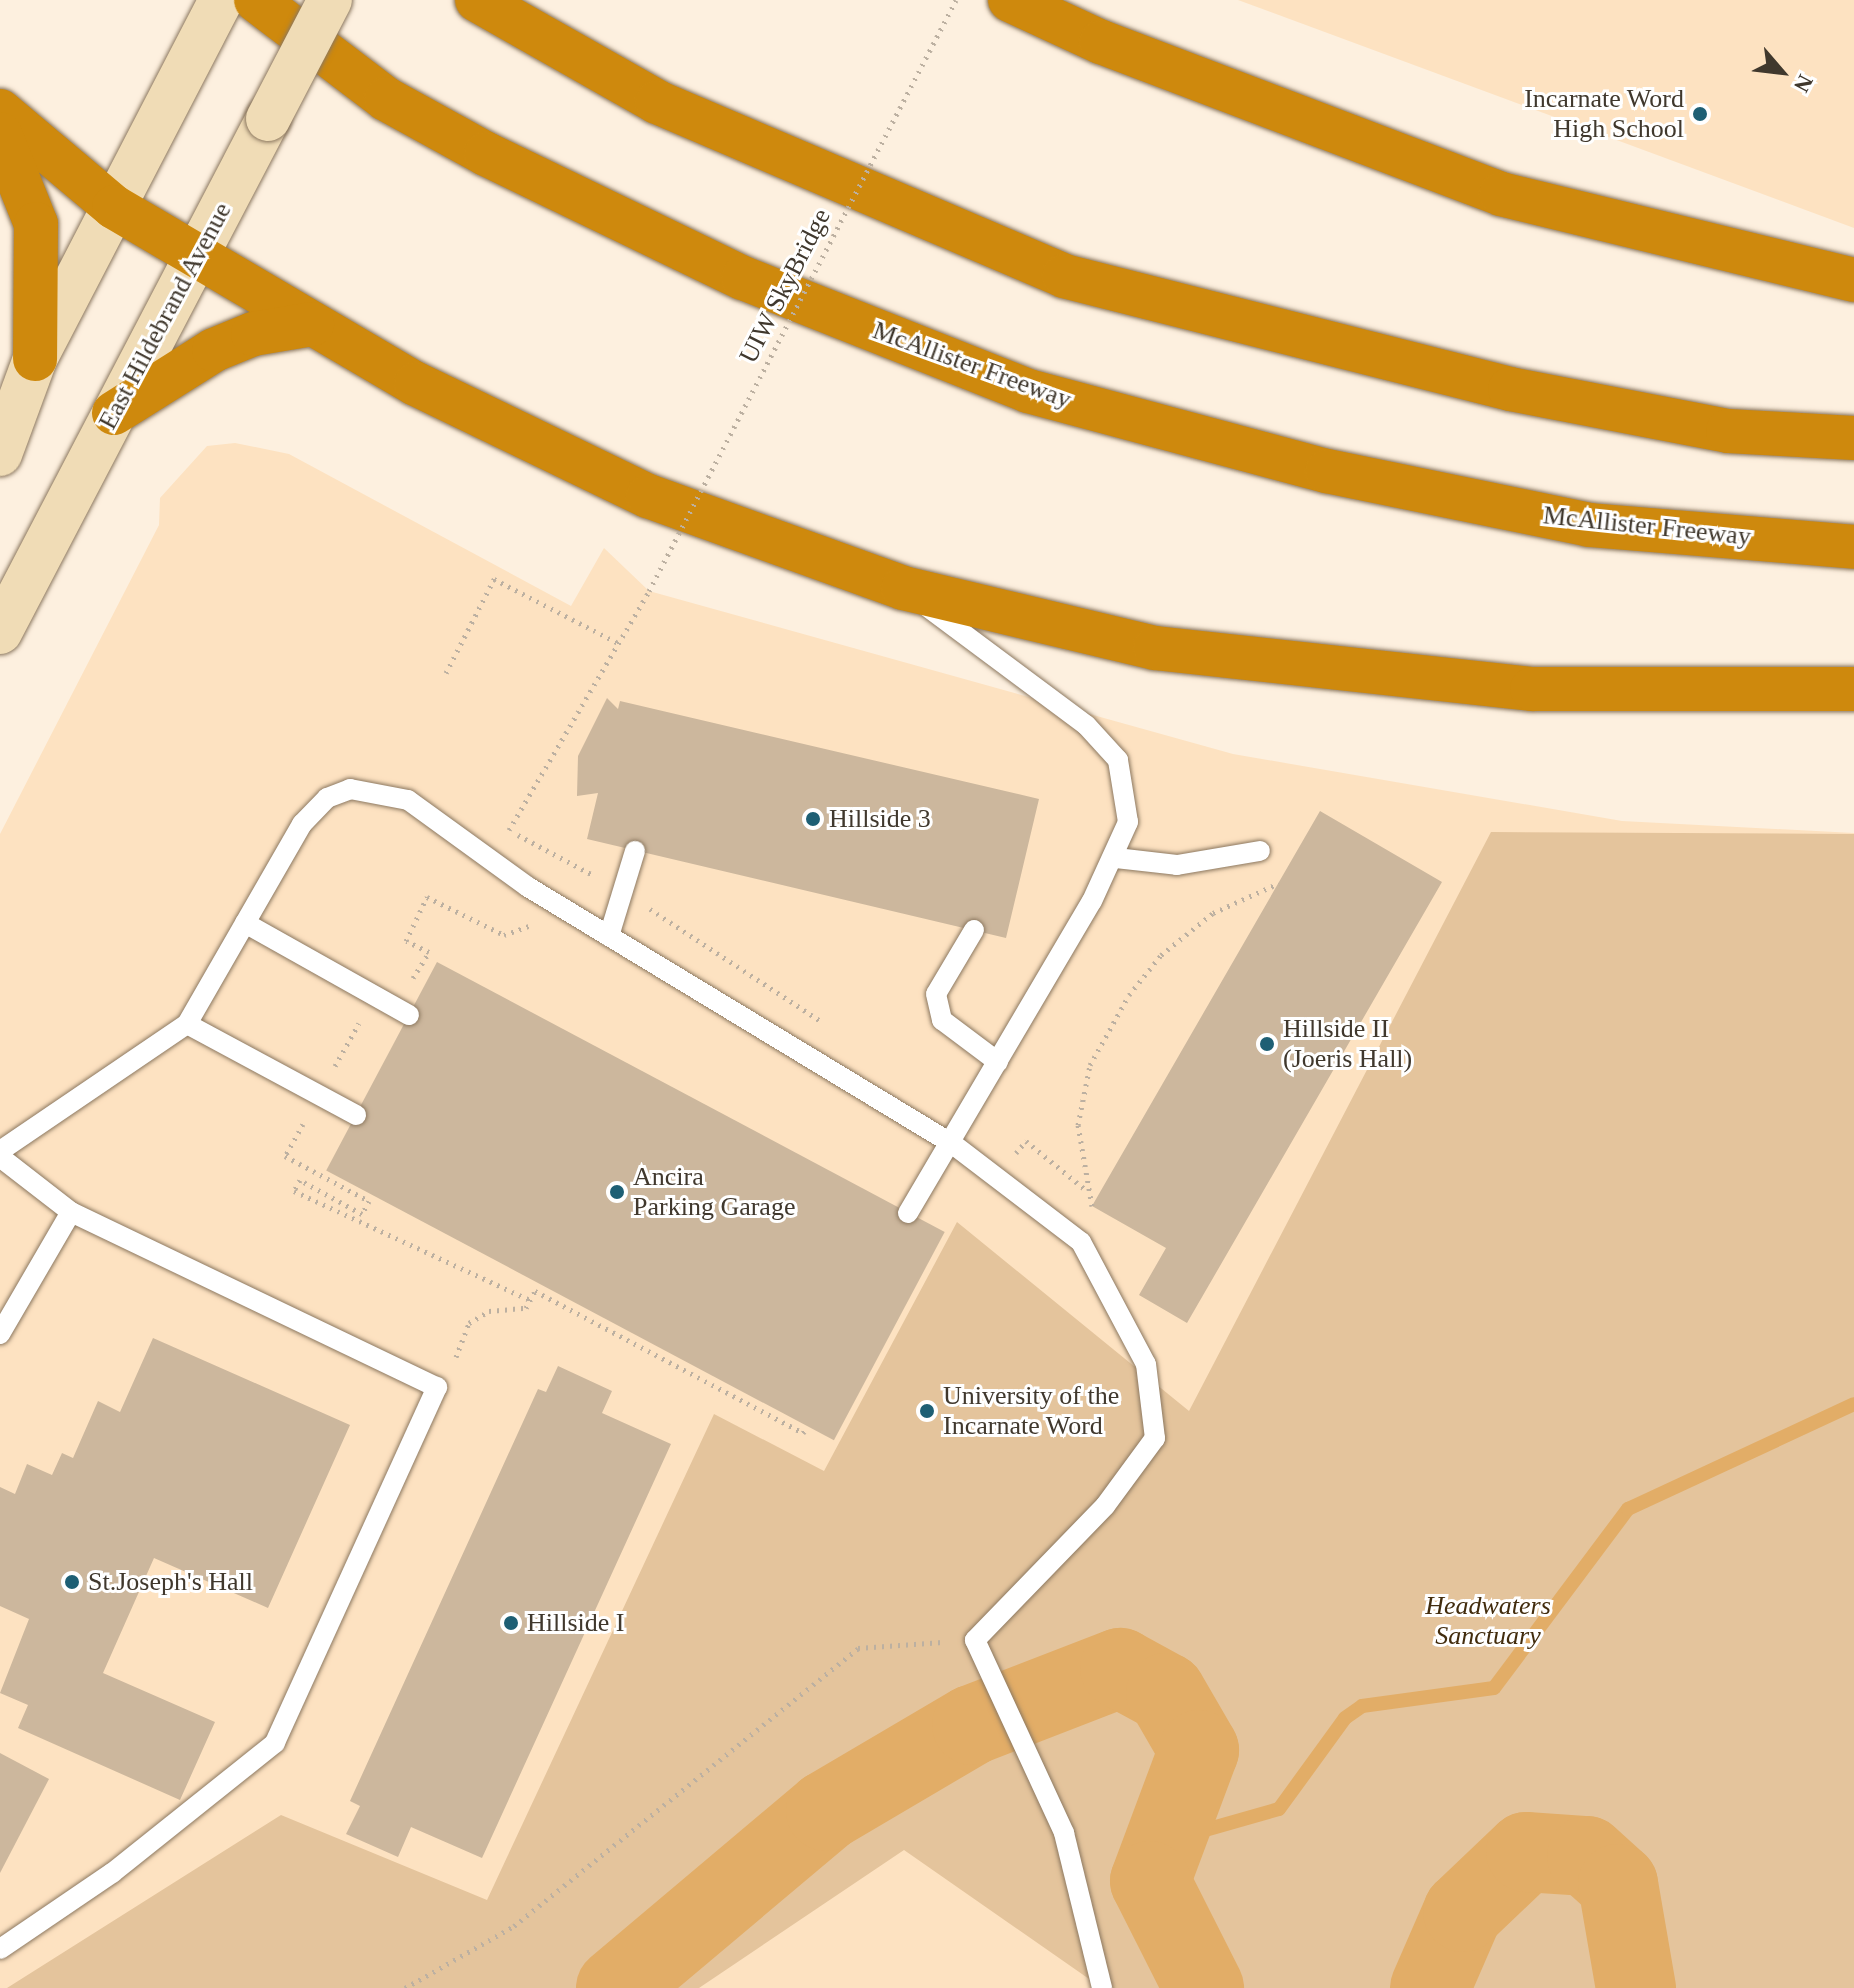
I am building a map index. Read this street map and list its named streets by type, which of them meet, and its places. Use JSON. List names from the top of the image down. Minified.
{"streets":{"highway":["McAllister Freeway"],"main road":["East Hildebrand Avenue"],"path":["UIW SkyBridge"]},"parks":["Headwaters Sanctuary"],"places":["Incarnate Word High School","Hillside 3","Hillside II (Joeris Hall)","Ancira Parking Garage","University of the Incarnate Word","St.Joseph's Hall","Hillside I"],"north":"bottom right"}
